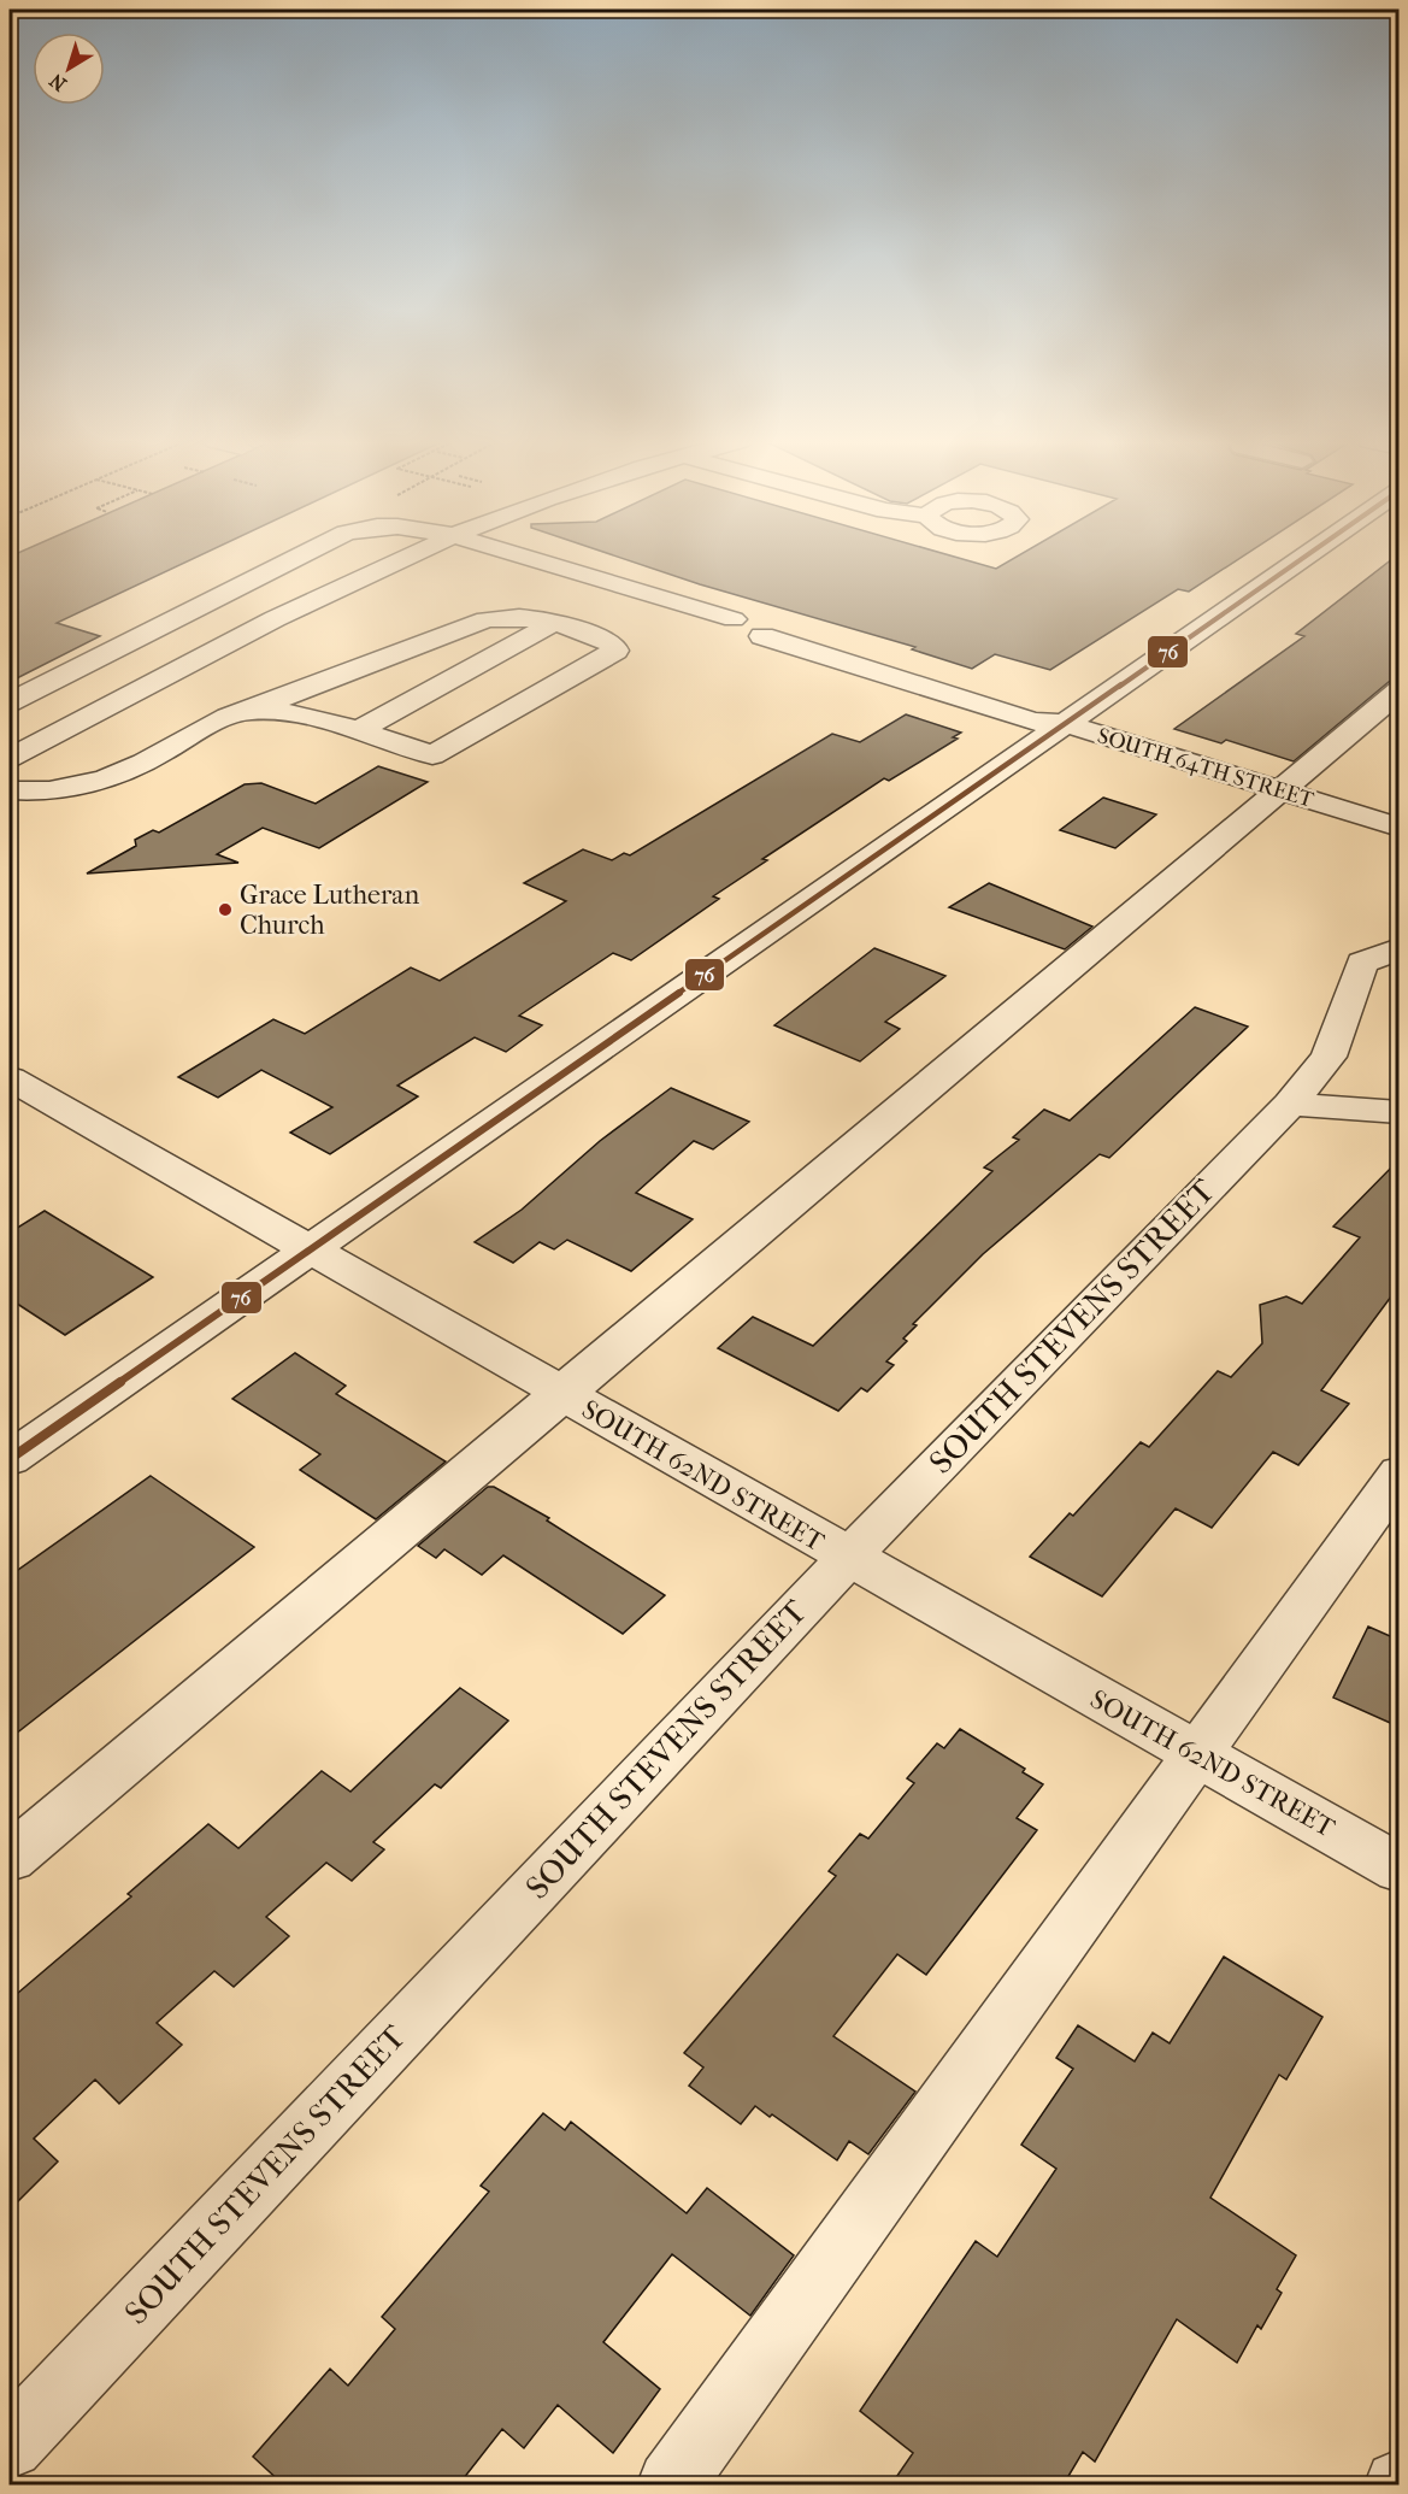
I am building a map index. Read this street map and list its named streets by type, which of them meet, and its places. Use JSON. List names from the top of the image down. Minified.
{"streets":{"street":["SOUTH 64TH STREET","SOUTH STEVENS STREET","SOUTH 62ND STREET"]},"crossings":[["SOUTH STEVENS STREET","SOUTH 62ND STREET"]],"places":["Grace Lutheran Church"],"lines":["transit line 76"],"north":"bottom left"}
